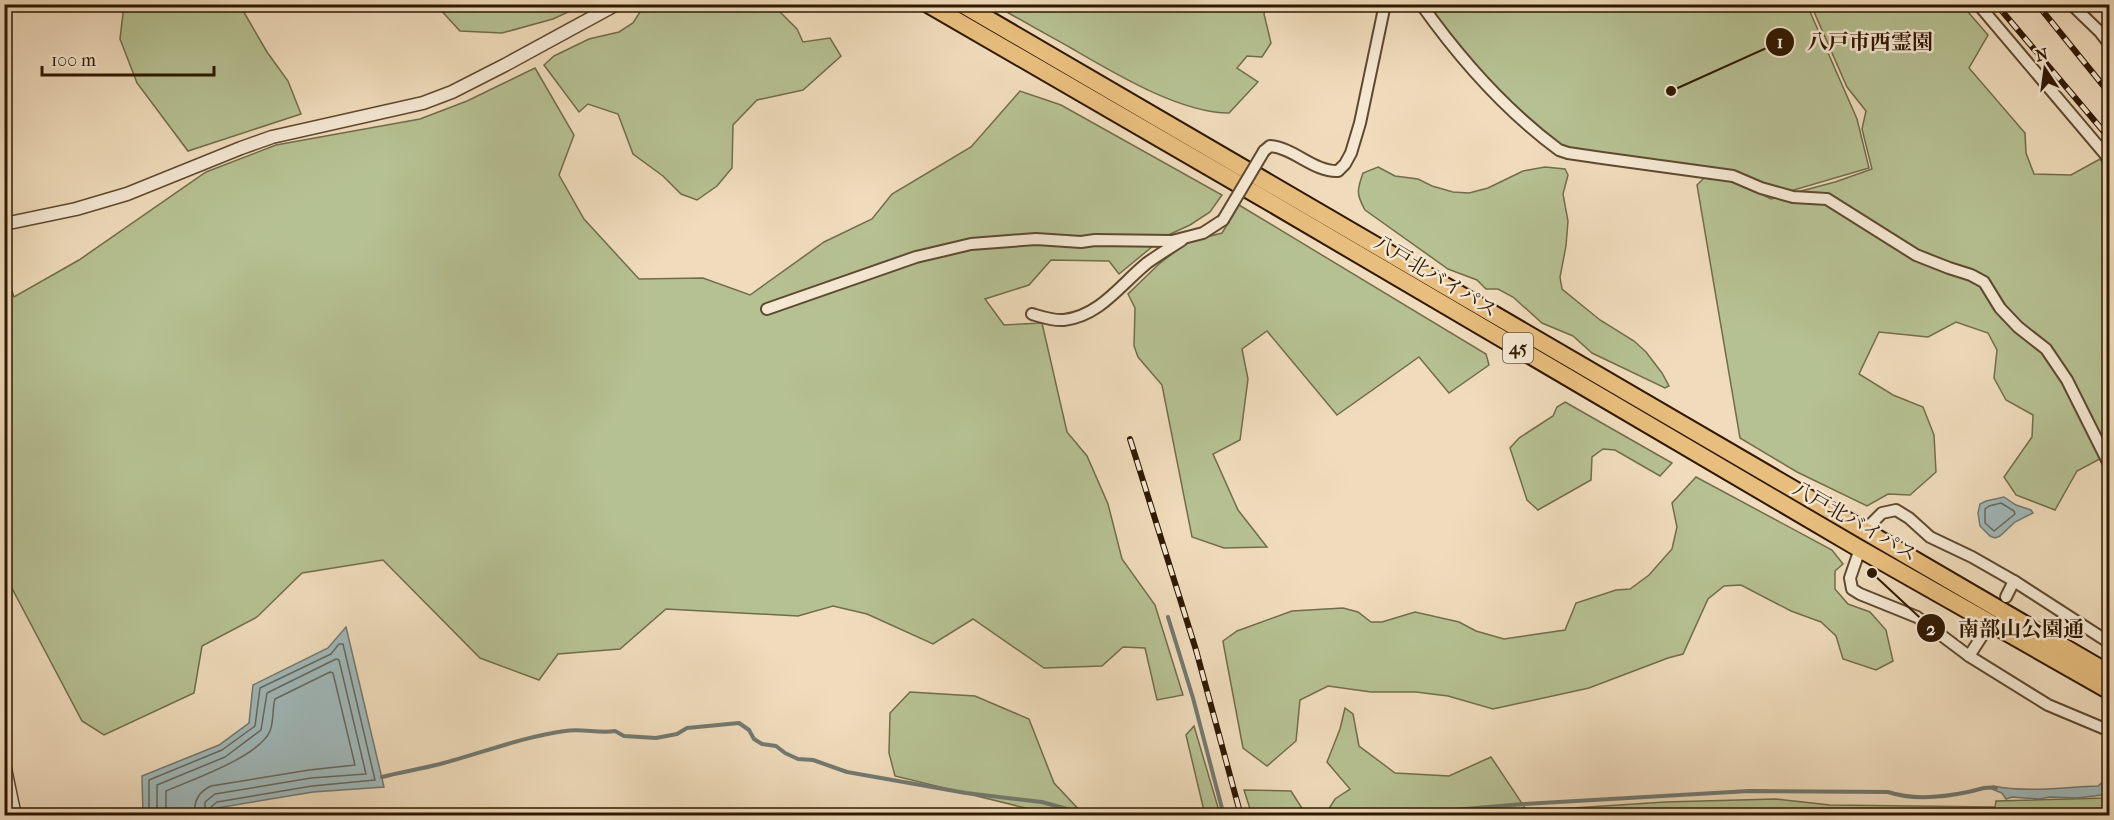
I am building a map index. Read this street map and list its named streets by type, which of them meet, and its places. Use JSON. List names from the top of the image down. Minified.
{"streets":{"highway":["八戸北バイパス","45"]},"places":["八戸市西霊園","南部山公園通"],"scale_bar":"100 m","north":"top"}
